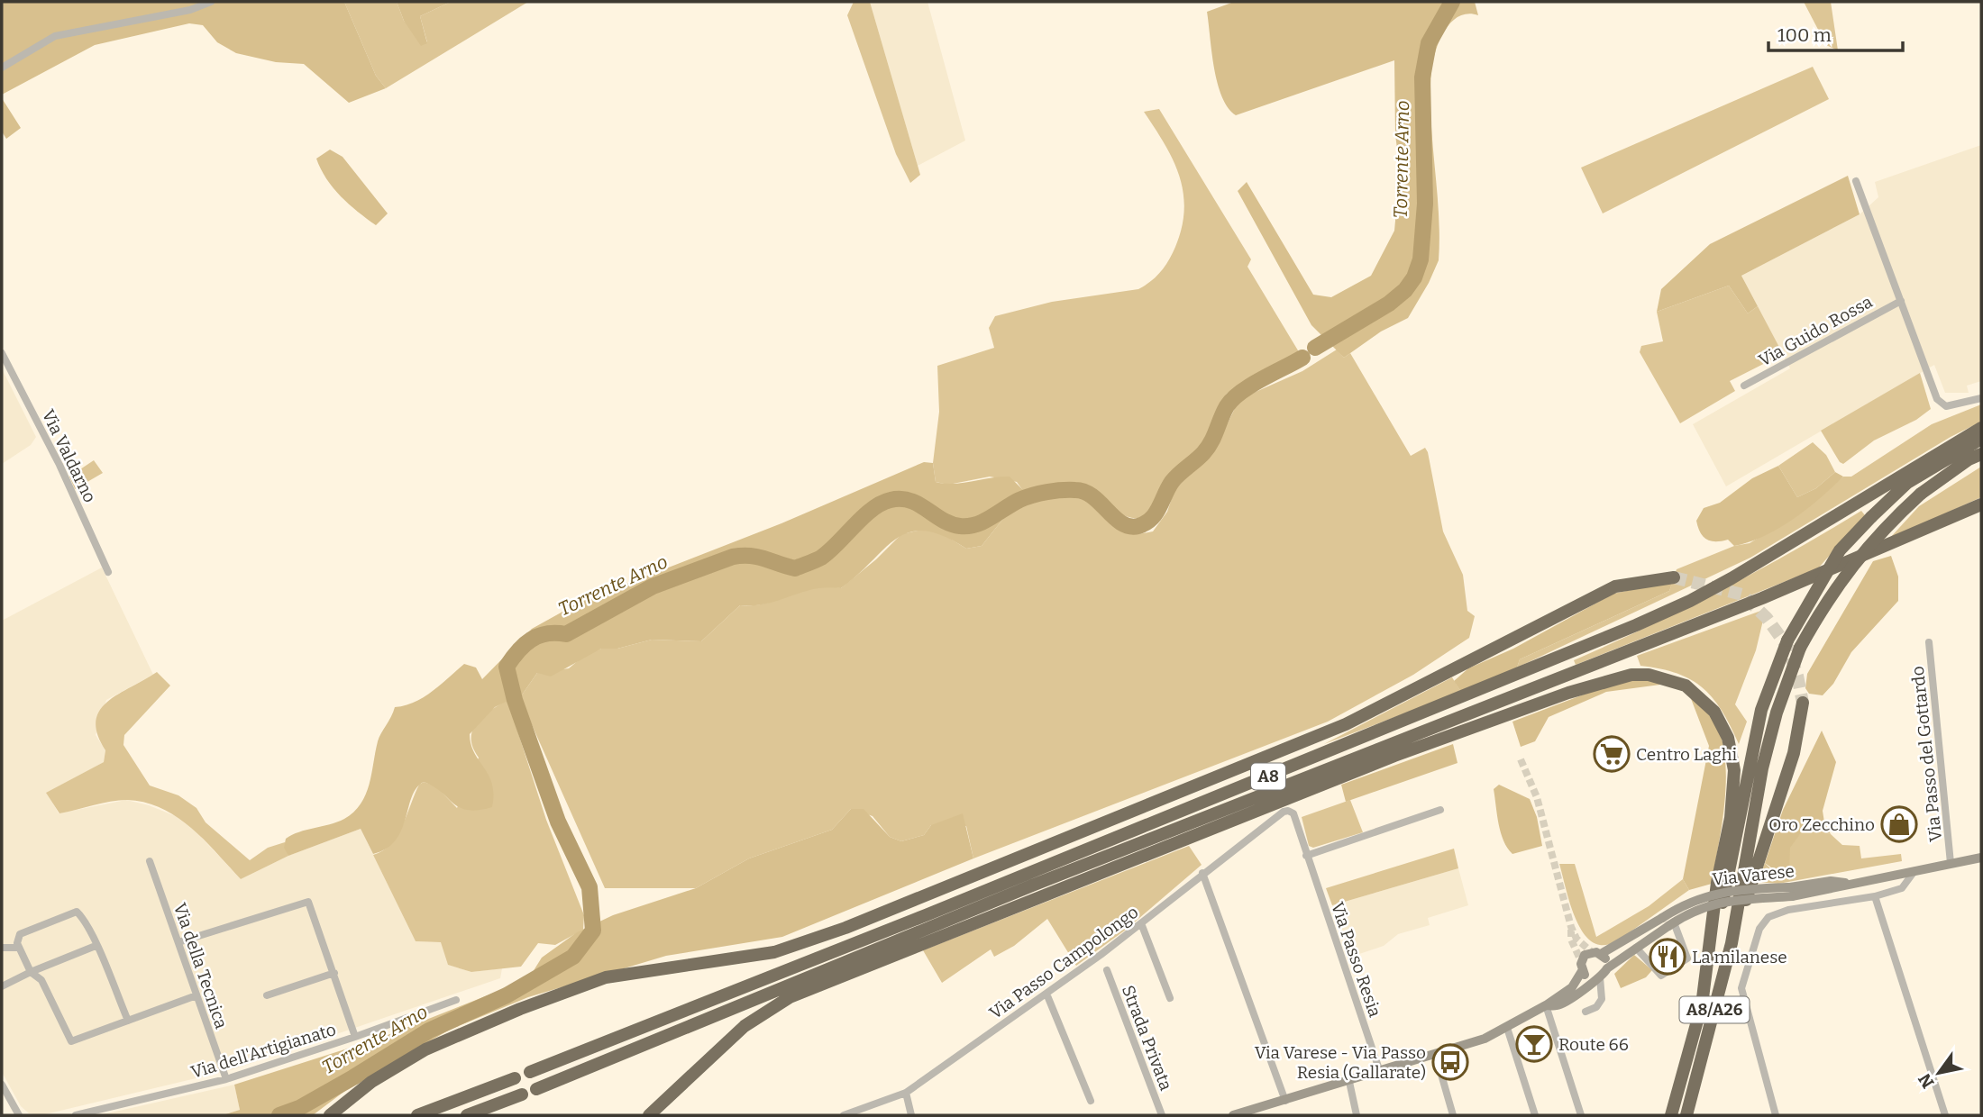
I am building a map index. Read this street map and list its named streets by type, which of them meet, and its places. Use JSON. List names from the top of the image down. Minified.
{"streets":{"highway":["A8","A8/A26"],"main road":["Via Varese"],"street":["Via Guido Rossa","Via Valdarno","Via Passo del Gottardo","Via Passo Resia","Via Passo Campolongo","Via della Tecnica","Strada Privata","Via dell'Artigianato"]},"crossings":[["Via Passo del Gottardo","Via Varese"],["Via Passo Resia","Via Passo Campolongo"],["Via della Tecnica","Via dell'Artigianato"]],"water":["Torrente Arno"],"places":{"supermarket":["Centro Laghi"],"shop":["Oro Zecchino"],"restaurant":["La milanese"],"bar":["Route 66"],"bus stop":["Via Varese - Via Passo Resia (Gallarate)"]},"scale_bar":"100 m","north":"bottom left"}
